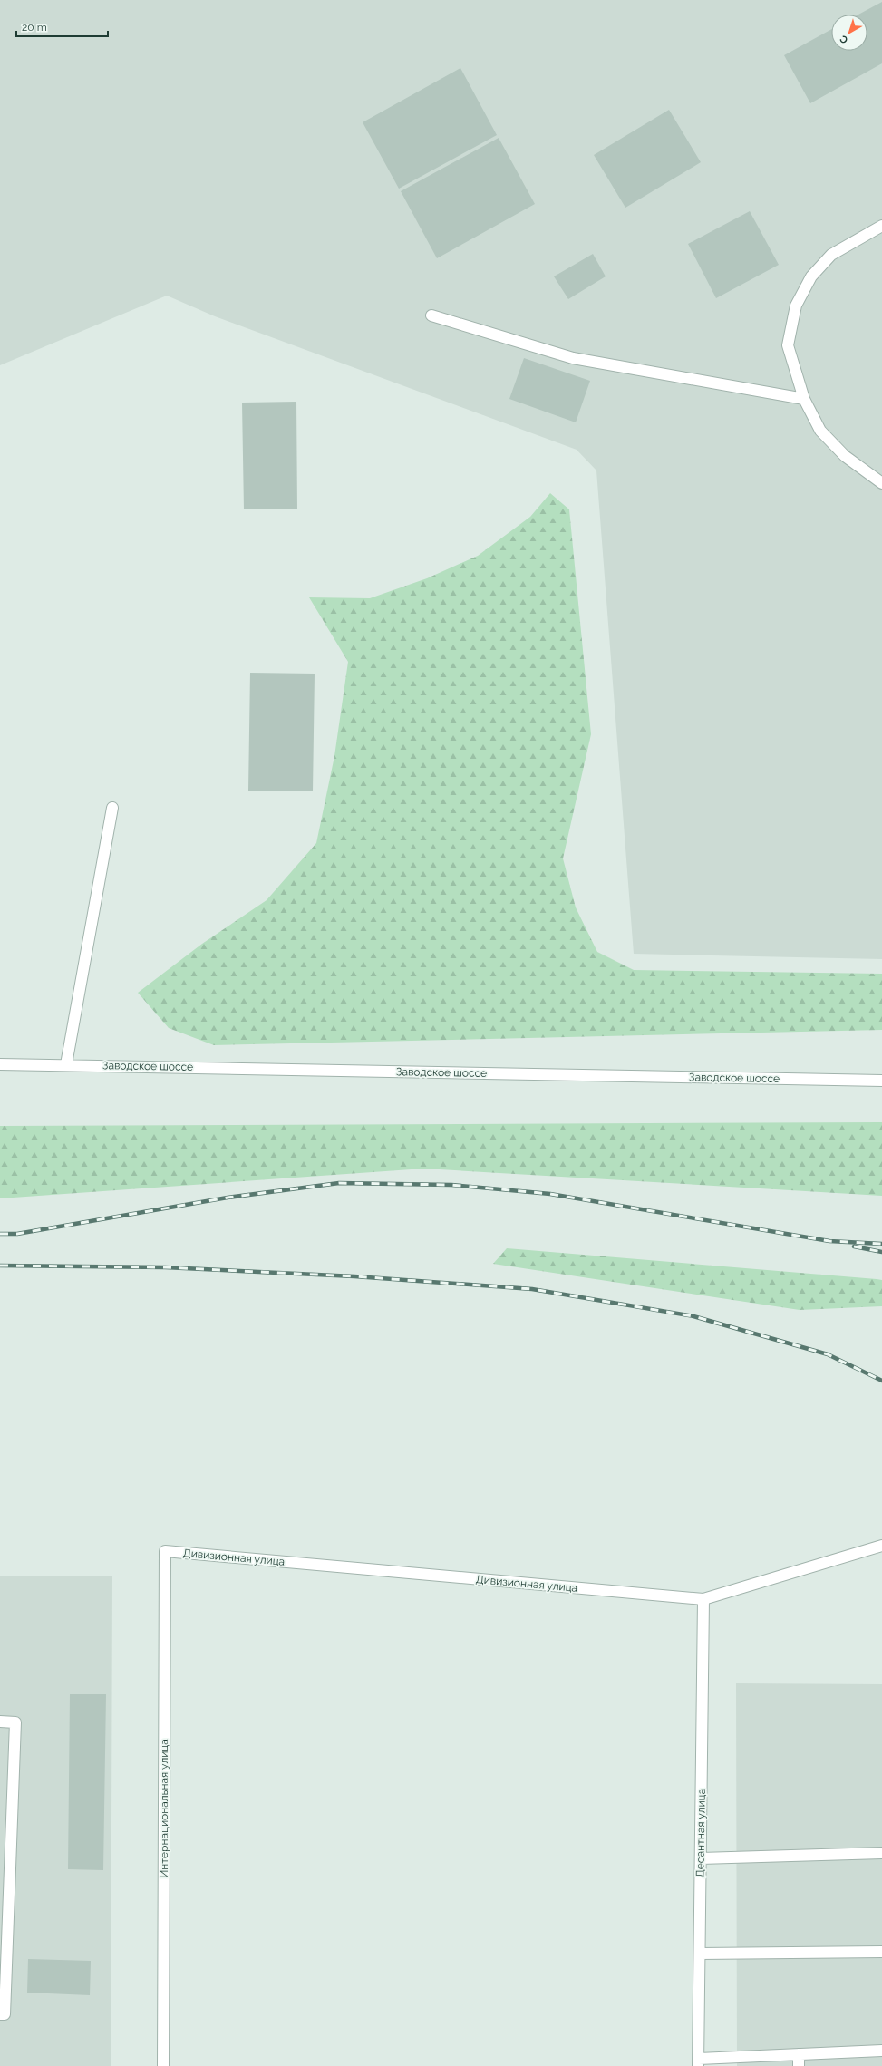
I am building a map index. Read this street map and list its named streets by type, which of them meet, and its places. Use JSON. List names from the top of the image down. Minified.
{"streets":{"street":["Заводское шоссе","Дивизионная улица","Интернациональная улица","Десантная улица"]},"crossings":[["Дивизионная улица","Интернациональная улица"],["Дивизионная улица","Десантная улица"]],"scale_bar":"20 m","north":"bottom left"}
